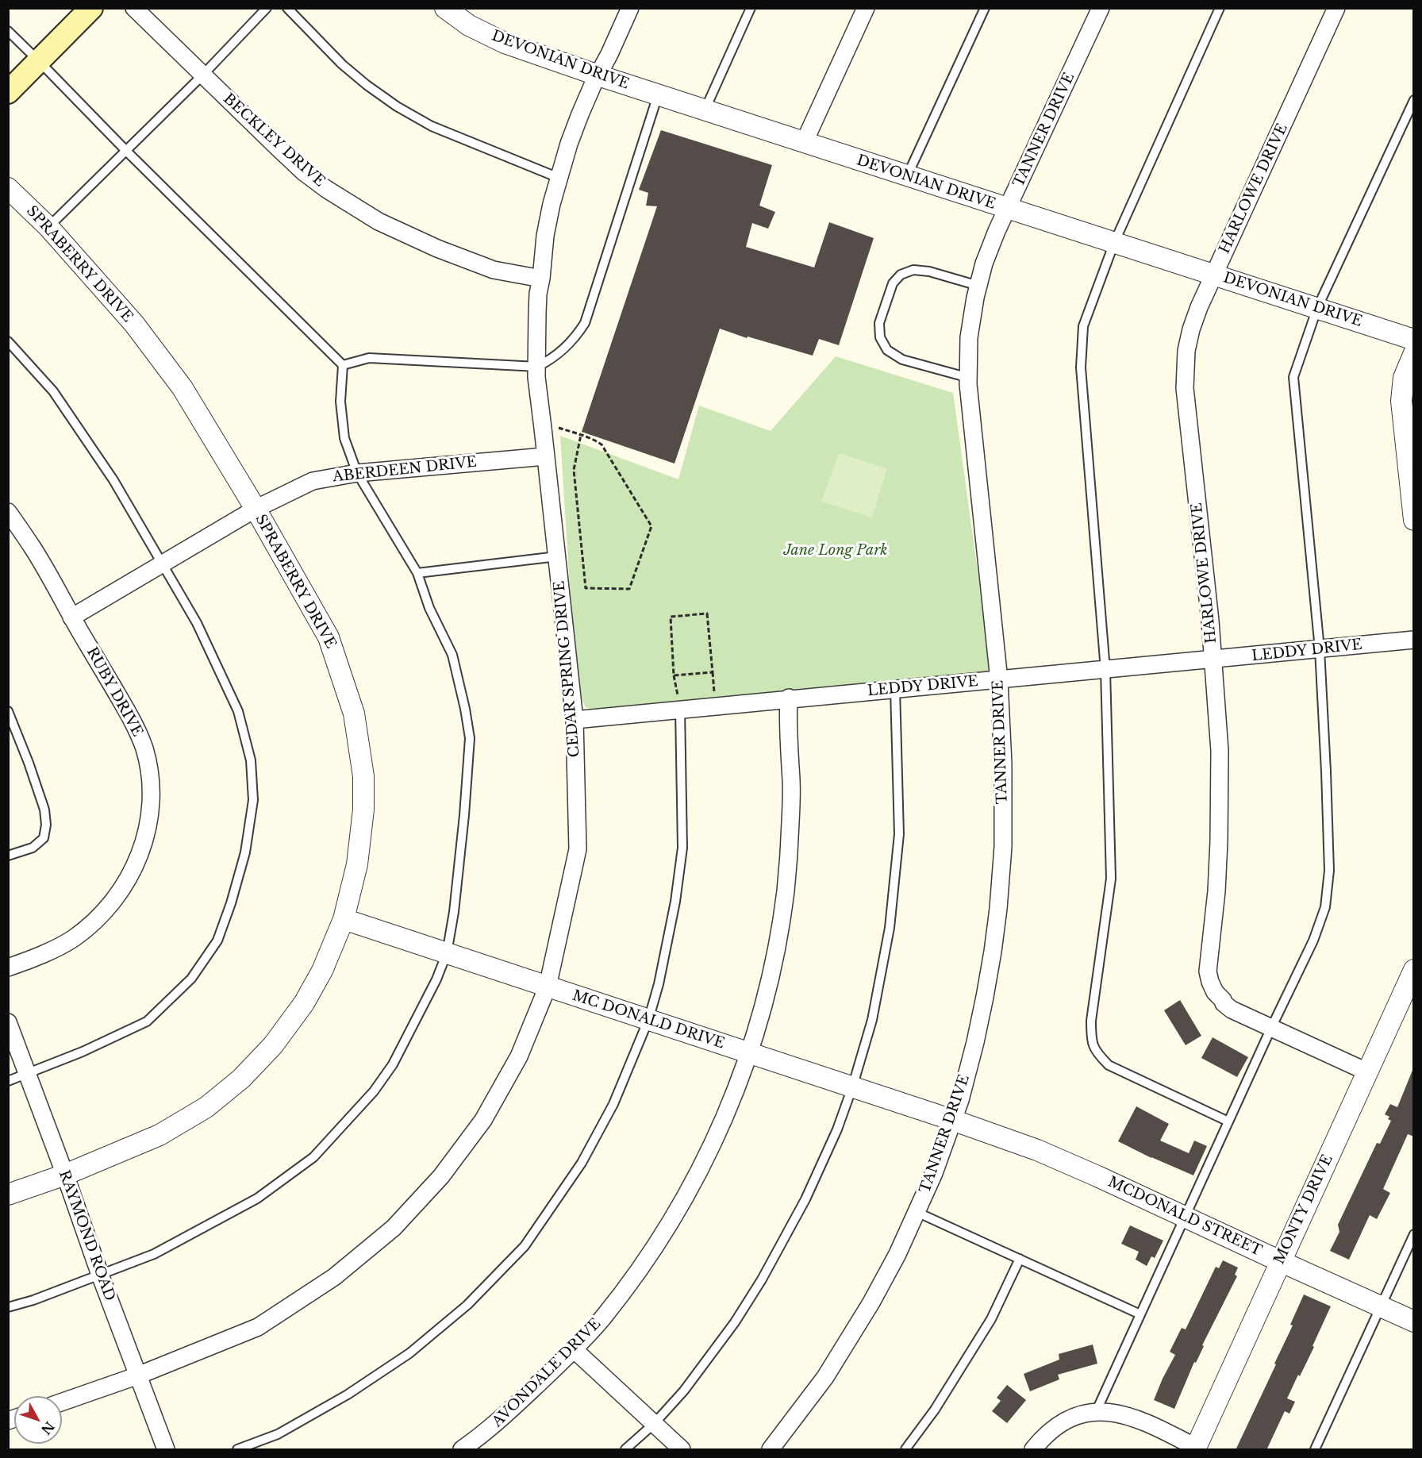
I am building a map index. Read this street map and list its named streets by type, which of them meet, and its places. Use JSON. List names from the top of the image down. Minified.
{"streets":{"street":["DEVONIAN DRIVE","TANNER DRIVE","BECKLEY DRIVE","HARLOWE DRIVE","SPRABERRY DRIVE","ABERDEEN DRIVE","LEDDY DRIVE","CEDAR SPRING DRIVE","RUBY DRIVE","MC DONALD DRIVE","MONTY DRIVE","MCDONALD STREET","RAYMOND ROAD","AVONDALE DRIVE"]},"crossings":[["DEVONIAN DRIVE","TANNER DRIVE"],["DEVONIAN DRIVE","HARLOWE DRIVE"],["DEVONIAN DRIVE","CEDAR SPRING DRIVE"],["TANNER DRIVE","LEDDY DRIVE"],["TANNER DRIVE","MC DONALD DRIVE"],["TANNER DRIVE","MCDONALD STREET"],["BECKLEY DRIVE","CEDAR SPRING DRIVE"],["HARLOWE DRIVE","LEDDY DRIVE"],["HARLOWE DRIVE","MONTY DRIVE"],["SPRABERRY DRIVE","ABERDEEN DRIVE"],["SPRABERRY DRIVE","MC DONALD DRIVE"],["SPRABERRY DRIVE","RAYMOND ROAD"],["ABERDEEN DRIVE","CEDAR SPRING DRIVE"],["ABERDEEN DRIVE","RUBY DRIVE"],["LEDDY DRIVE","CEDAR SPRING DRIVE"],["LEDDY DRIVE","AVONDALE DRIVE"],["CEDAR SPRING DRIVE","MC DONALD DRIVE"],["CEDAR SPRING DRIVE","RAYMOND ROAD"],["MC DONALD DRIVE","MCDONALD STREET"],["MC DONALD DRIVE","AVONDALE DRIVE"],["MONTY DRIVE","MCDONALD STREET"]],"parks":["Jane Long Park"],"north":"bottom right"}
